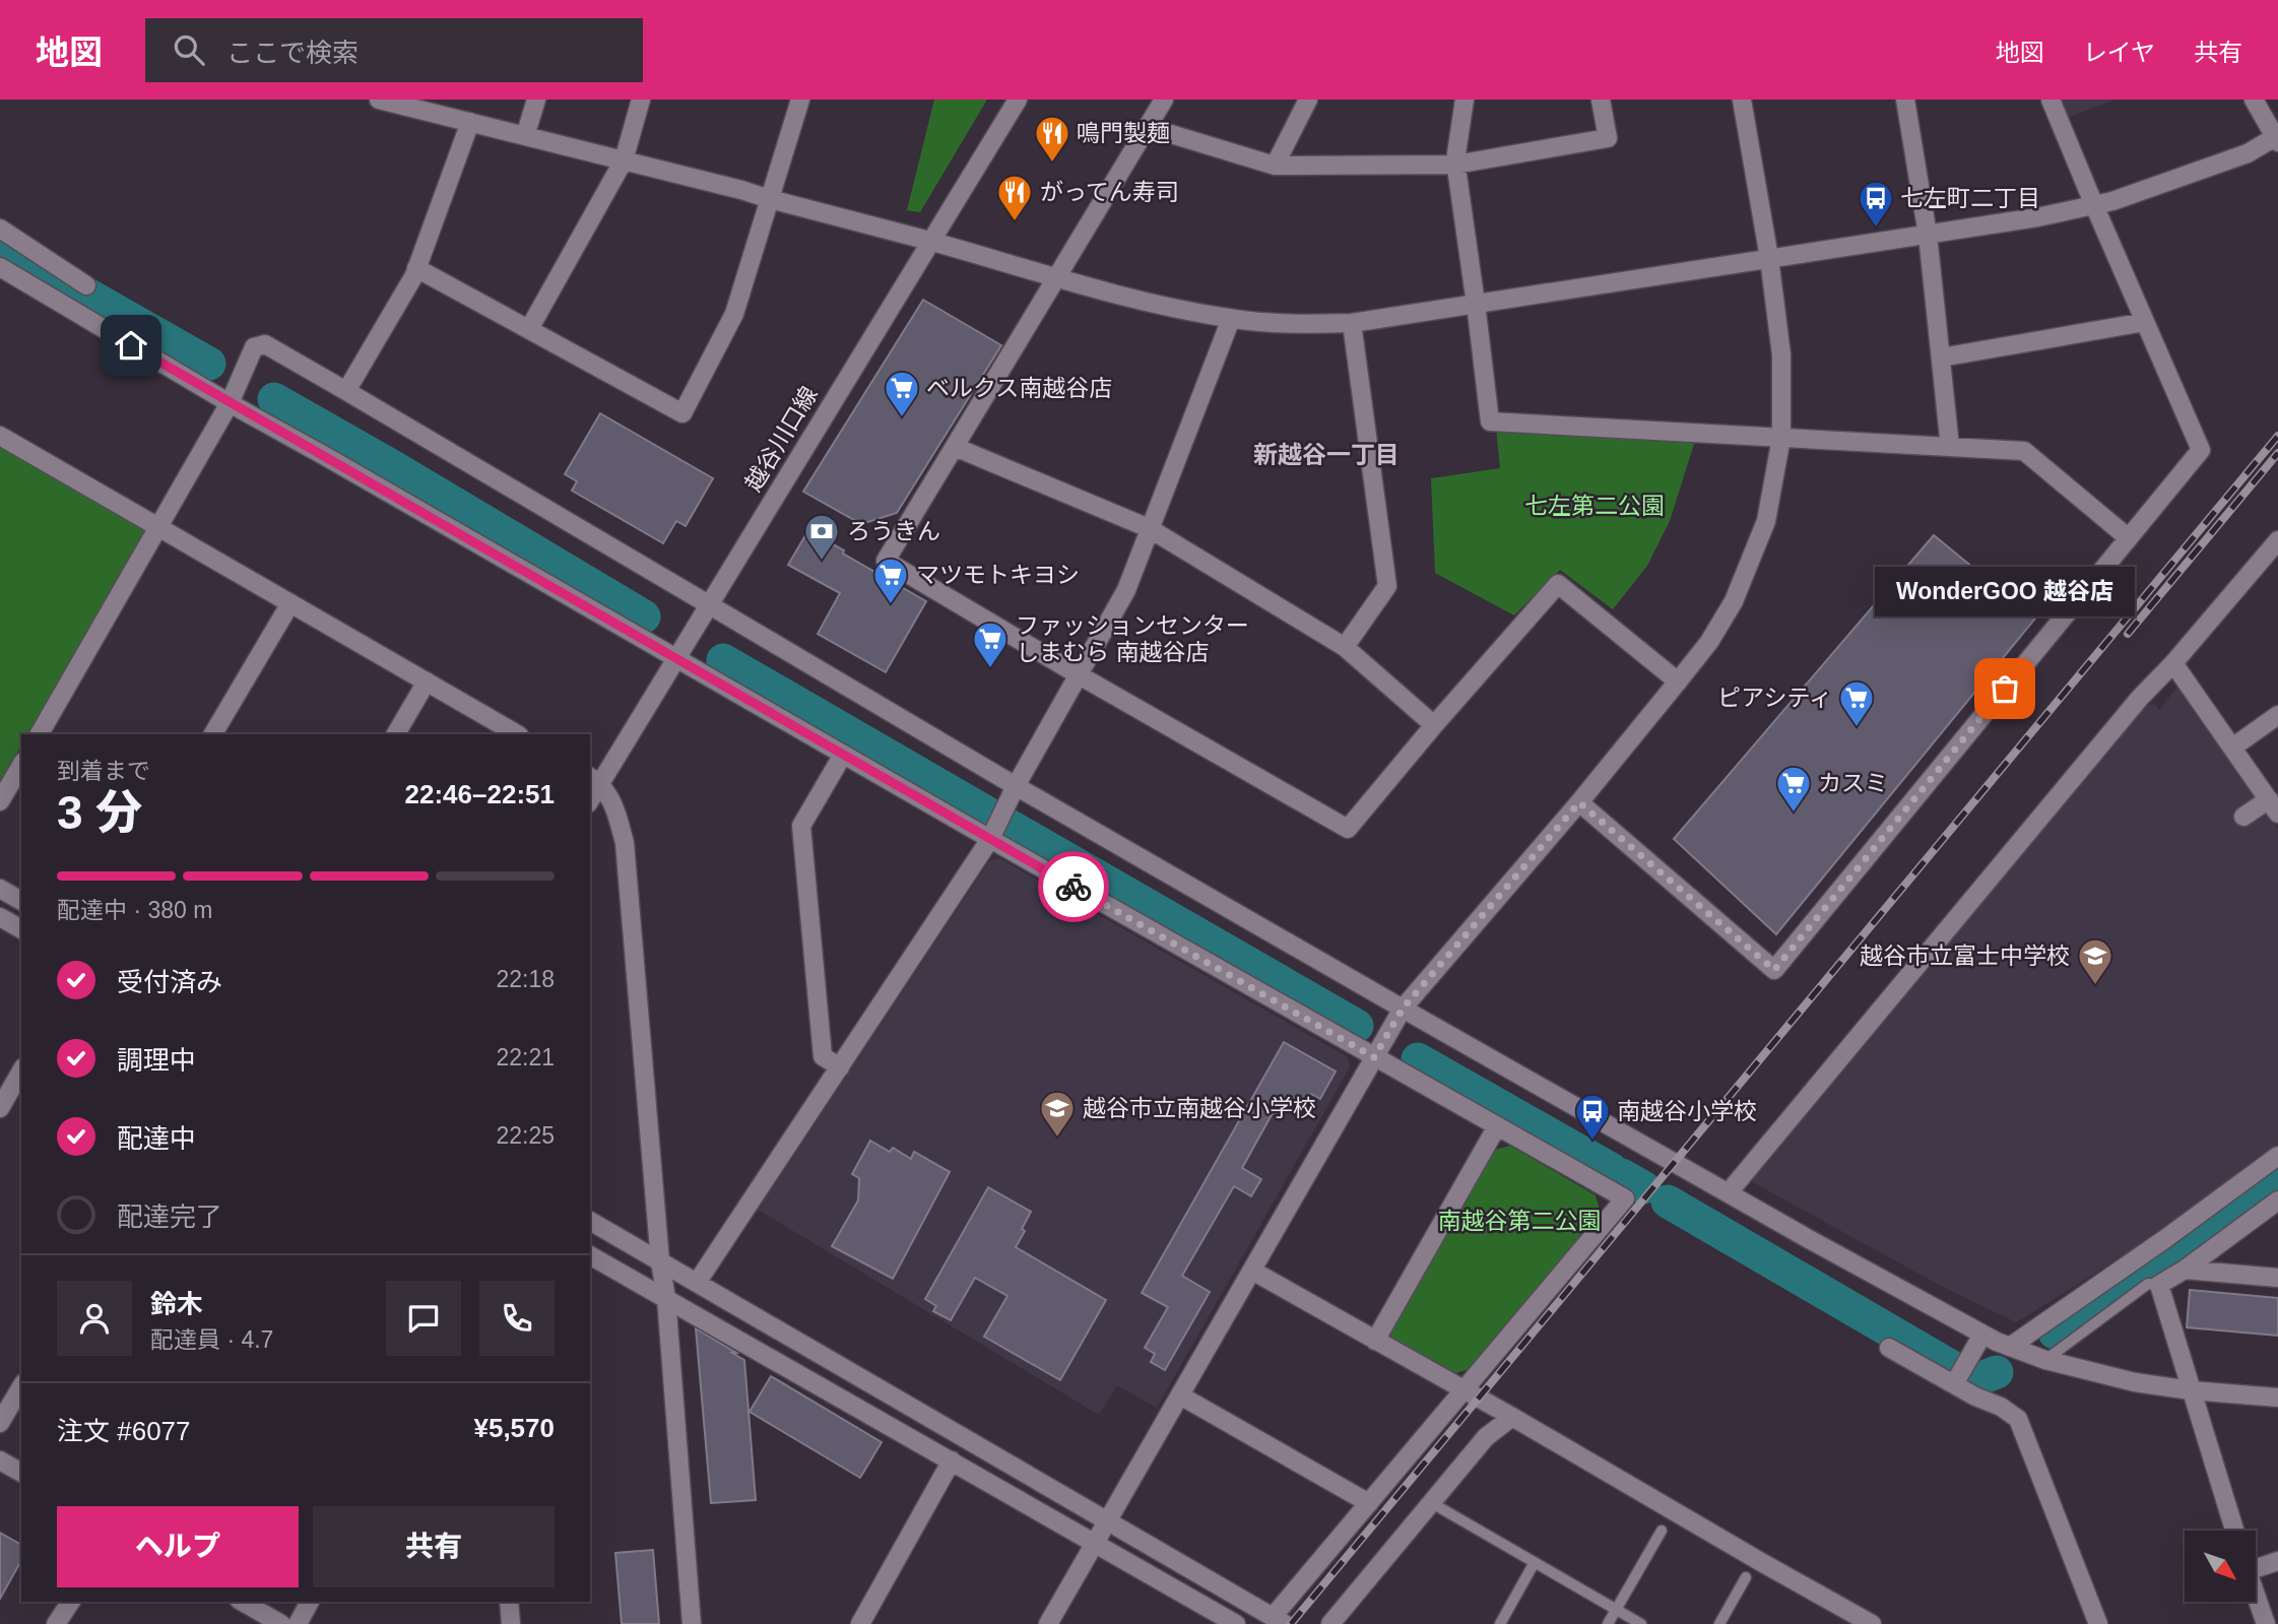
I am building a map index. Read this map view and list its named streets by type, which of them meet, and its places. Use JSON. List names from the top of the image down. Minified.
{"streets":{"street":["越谷川口線"]},"districts":["新越谷一丁目"],"parks":["七左第二公園","南越谷第二公園"],"places":{"restaurant":["鳴門製麺","がってん寿司"],"bus stop":["七左町二丁目","南越谷小学校"],"supermarket":["ベルクス南越谷店","マツモトキヨシ","ファッションセンター しまむら 南越谷店","ピアシティ","カスミ"],"bank":["ろうきん"],"other":["WonderGOO 越谷店"],"school or university":["越谷市立富士中学校","越谷市立南越谷小学校"]},"north":"bottom right","page":{"header":"地図","search":"ここで検索","nav":["地図","レイヤ","共有"],"bubble":"WonderGOO 越谷店","heading":["3 分","到着まで","22:46–22:51"],"panel":["鈴木","配達員 · 4.7","注文 #6077","¥5,570"],"bar":"配達中 · 380 m","list":[["受付済み","22:18"],["調理中","22:21"],["配達中","22:25"],"配達完了"],"buttons":["ヘルプ","共有"]}}
